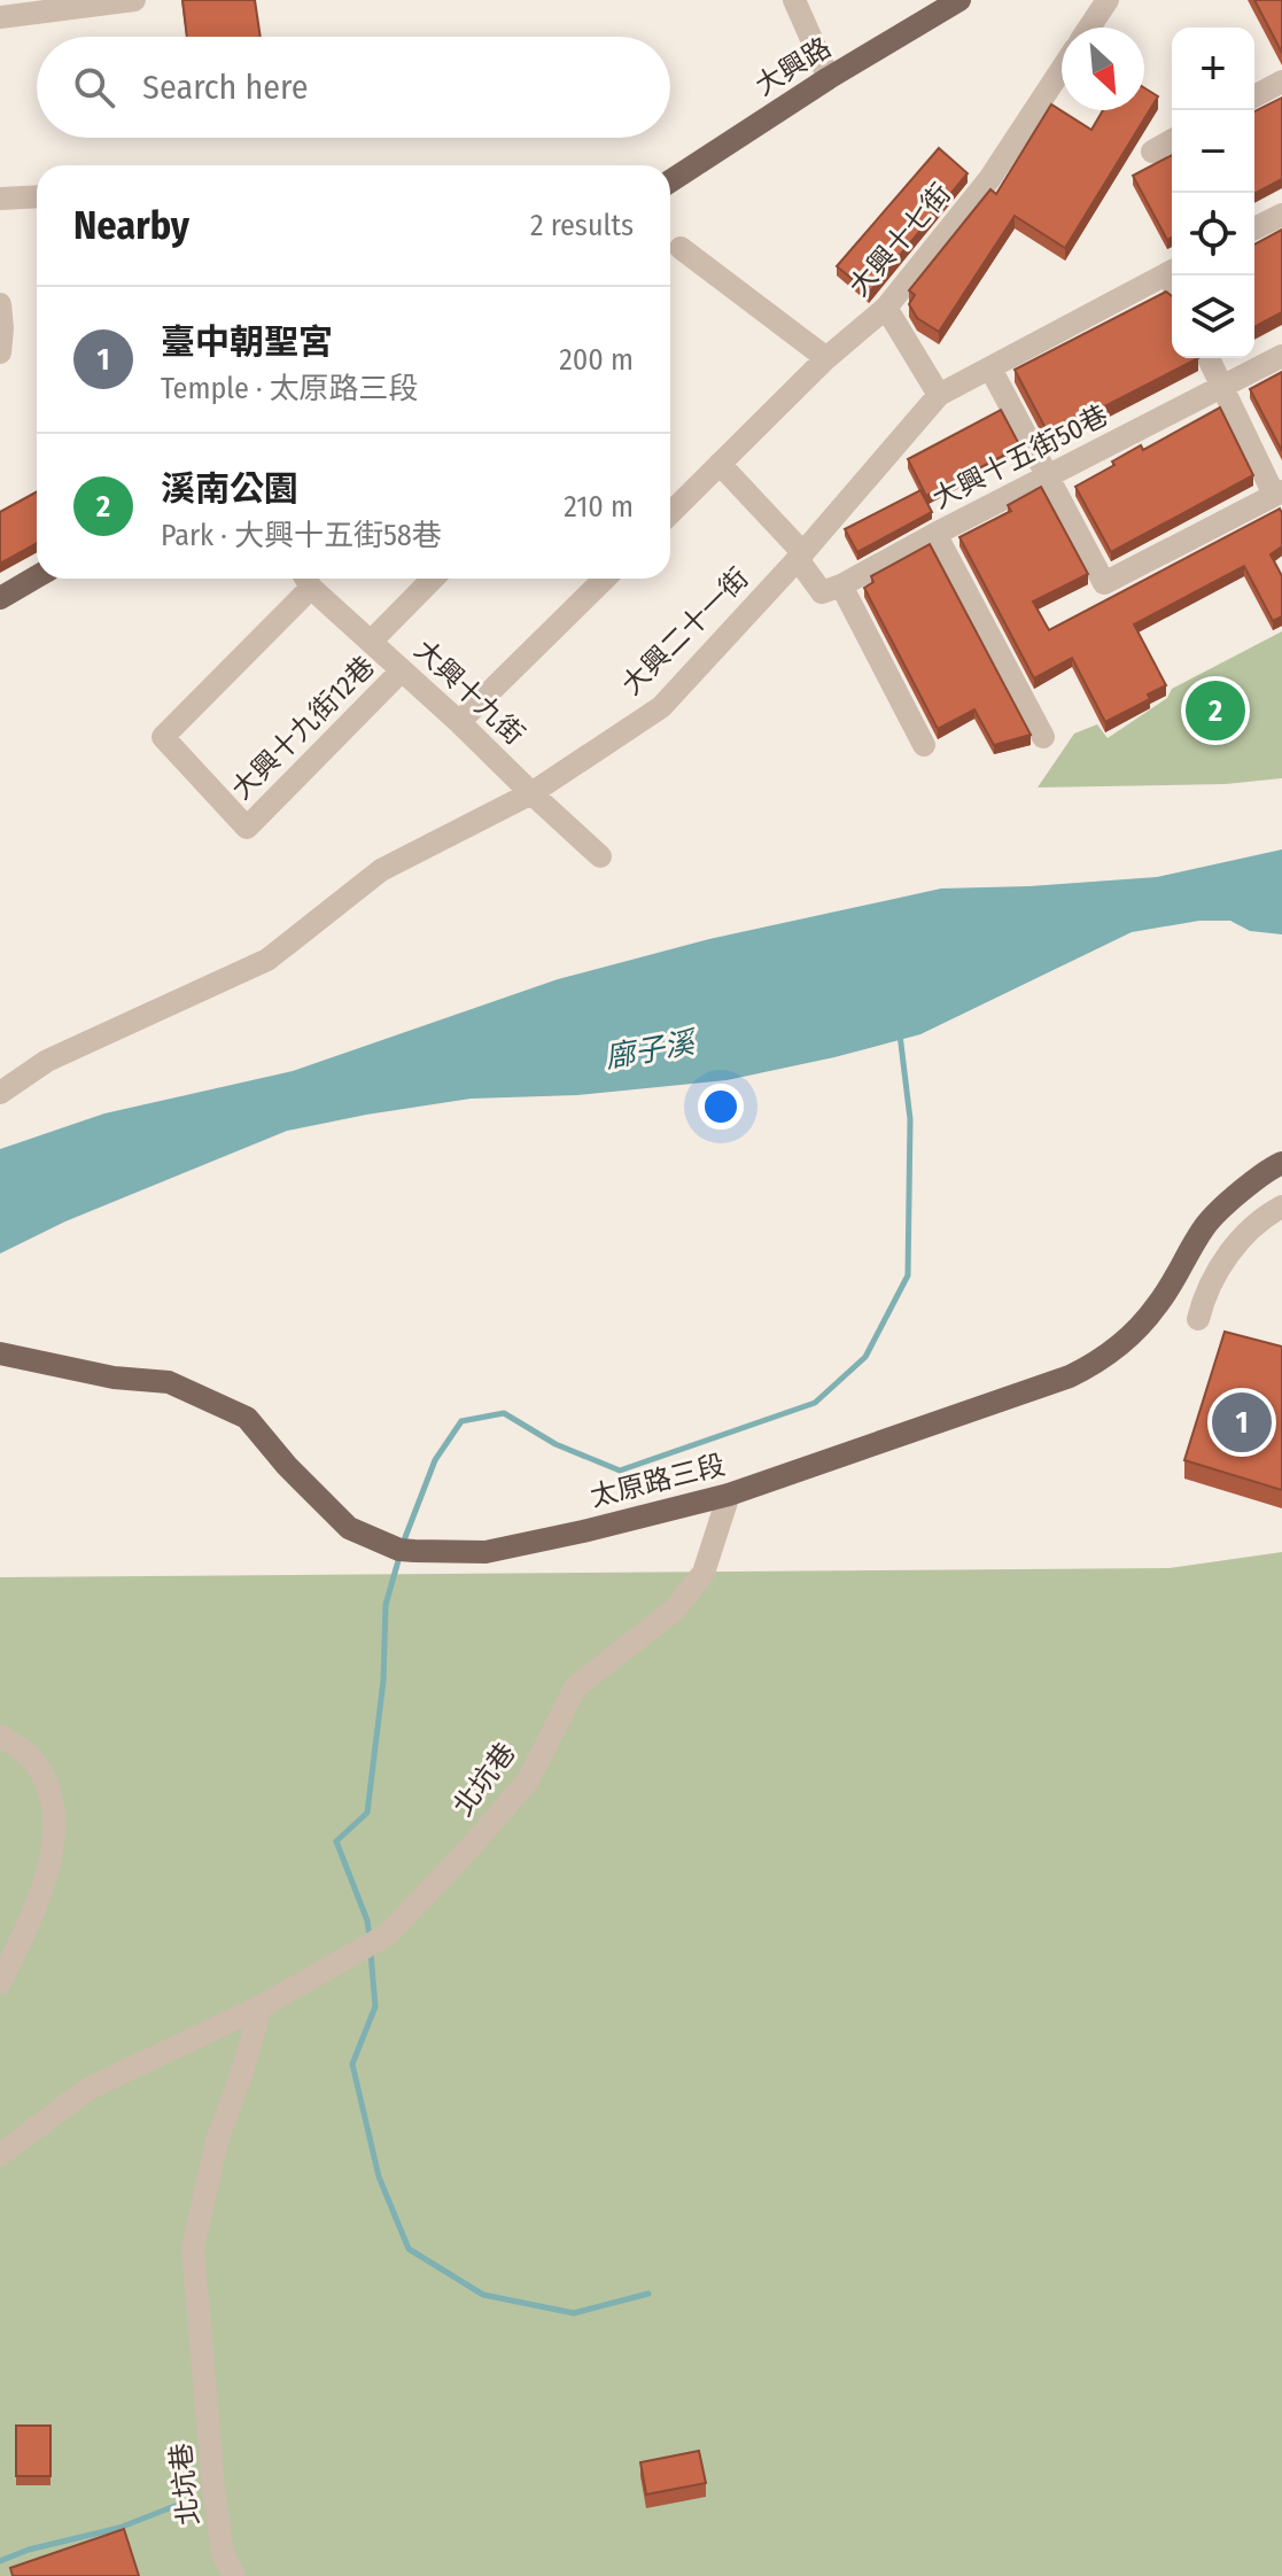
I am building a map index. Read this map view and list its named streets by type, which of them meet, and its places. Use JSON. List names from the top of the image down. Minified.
{"streets":{"main road":["大興路","太原路三段"],"street":["大興十七街","大興十五街50巷","大興二十一街","大興十九街","大興十九街12巷","北坑巷"]},"crossings":[["大興二十一街","大興十九街"],["大興十九街","大興十九街12巷"],["太原路三段","北坑巷"]],"water":["廍子溪"],"north":"bottom right","page":{"map_buttons":["+","−"],"search":"Search here","heading":["Nearby","2 results"],"list":[{"mark":"1","name":"臺中朝聖宮","note":"Temple · 太原路三段","value":"200 m"},{"mark":"2","name":"溪南公園","note":"Park · 大興十五街58巷","value":"210 m"}],"pins":["2","1"]}}
